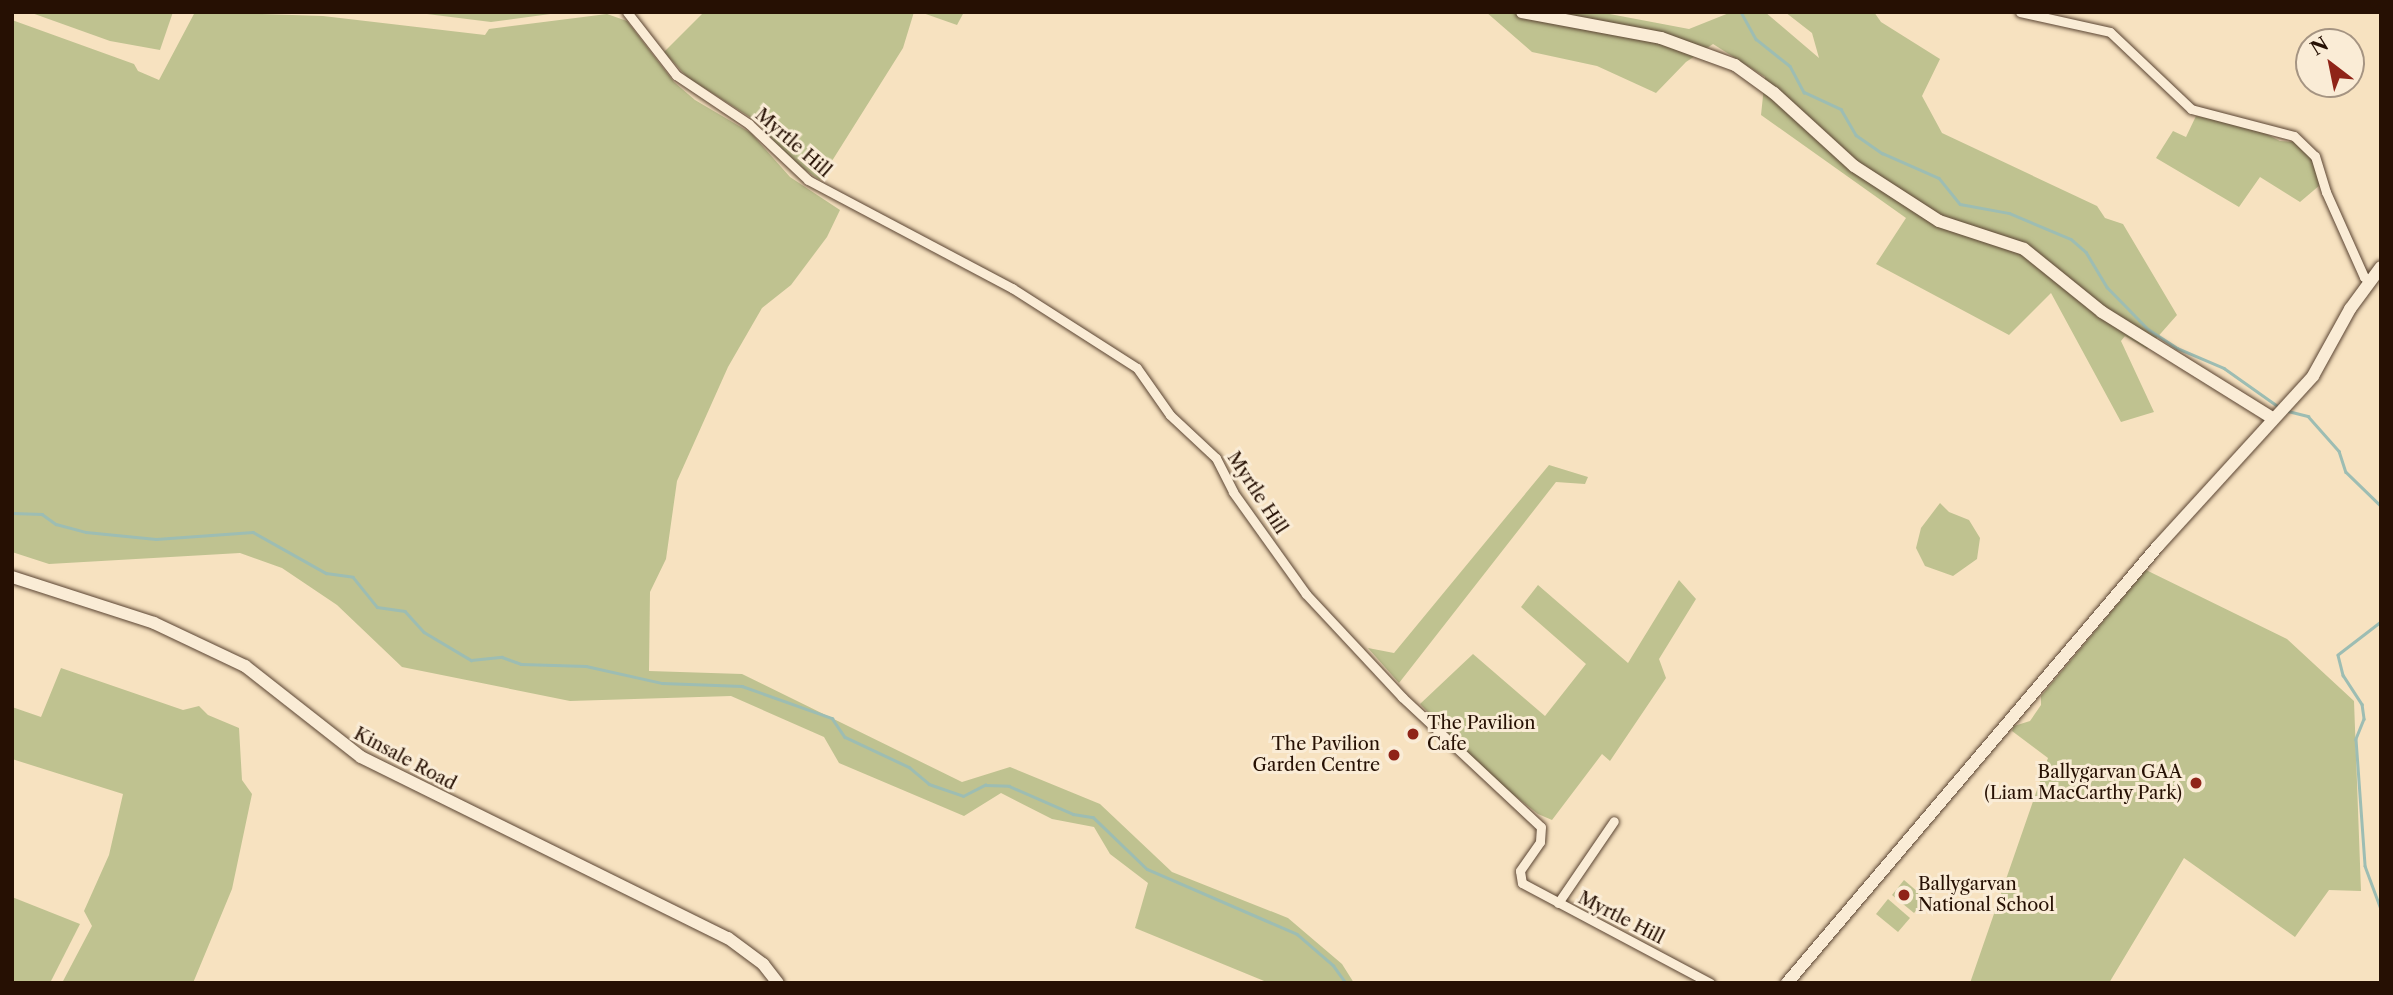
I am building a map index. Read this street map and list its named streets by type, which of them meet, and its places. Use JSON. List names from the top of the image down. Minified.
{"streets":{"main road":["Kinsale Road"],"street":["Myrtle Hill"]},"places":["The Pavilion Cafe","The Pavilion Garden Centre","Ballygarvan GAA (Liam MacCarthy Park)","Ballygarvan National School"],"north":"top left"}
